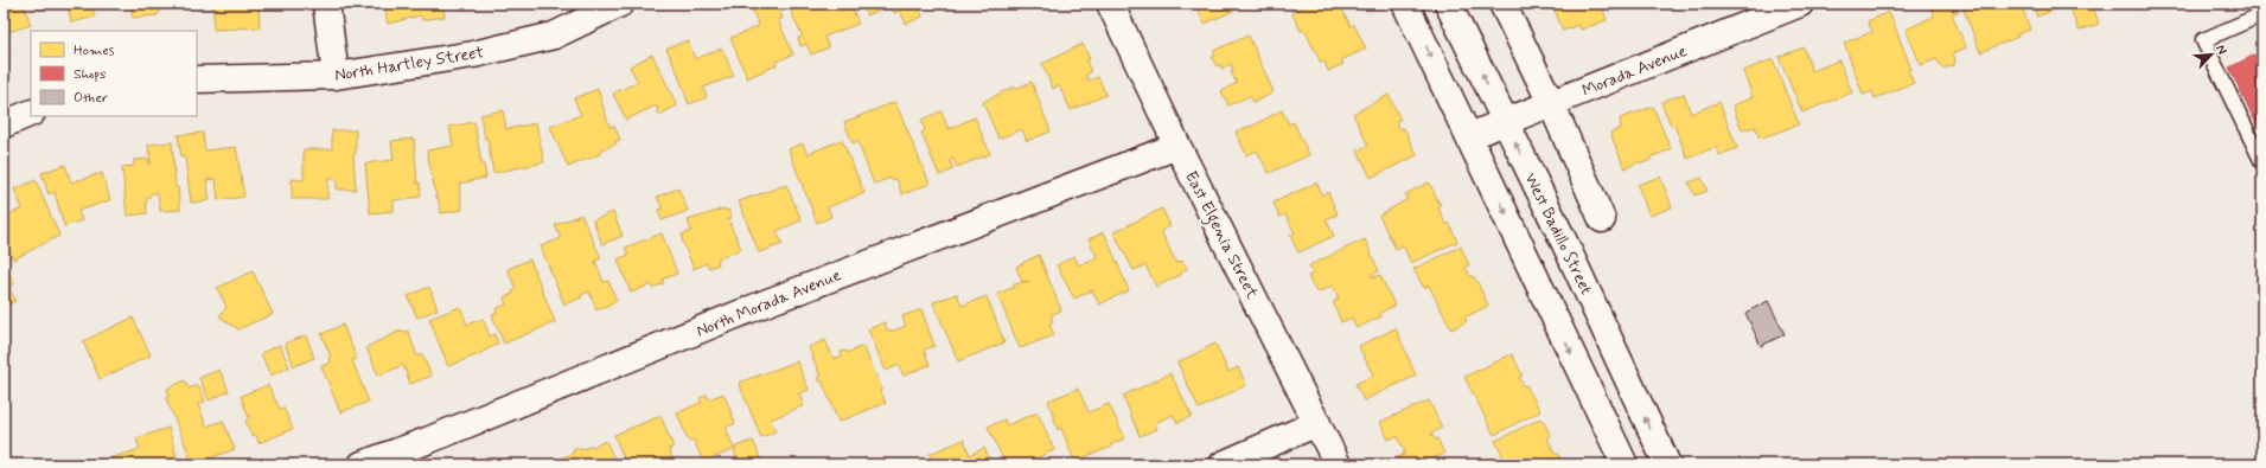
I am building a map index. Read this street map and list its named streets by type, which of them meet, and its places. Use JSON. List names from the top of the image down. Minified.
{"streets":{"street":["North Hartley Street","Morada Avenue","West Badillo Street","East Elgenia Street","North Morada Avenue"]},"crossings":[["Morada Avenue","West Badillo Street"],["East Elgenia Street","North Morada Avenue"]],"legend":["Homes","Shops","Other"],"north":"top right"}
